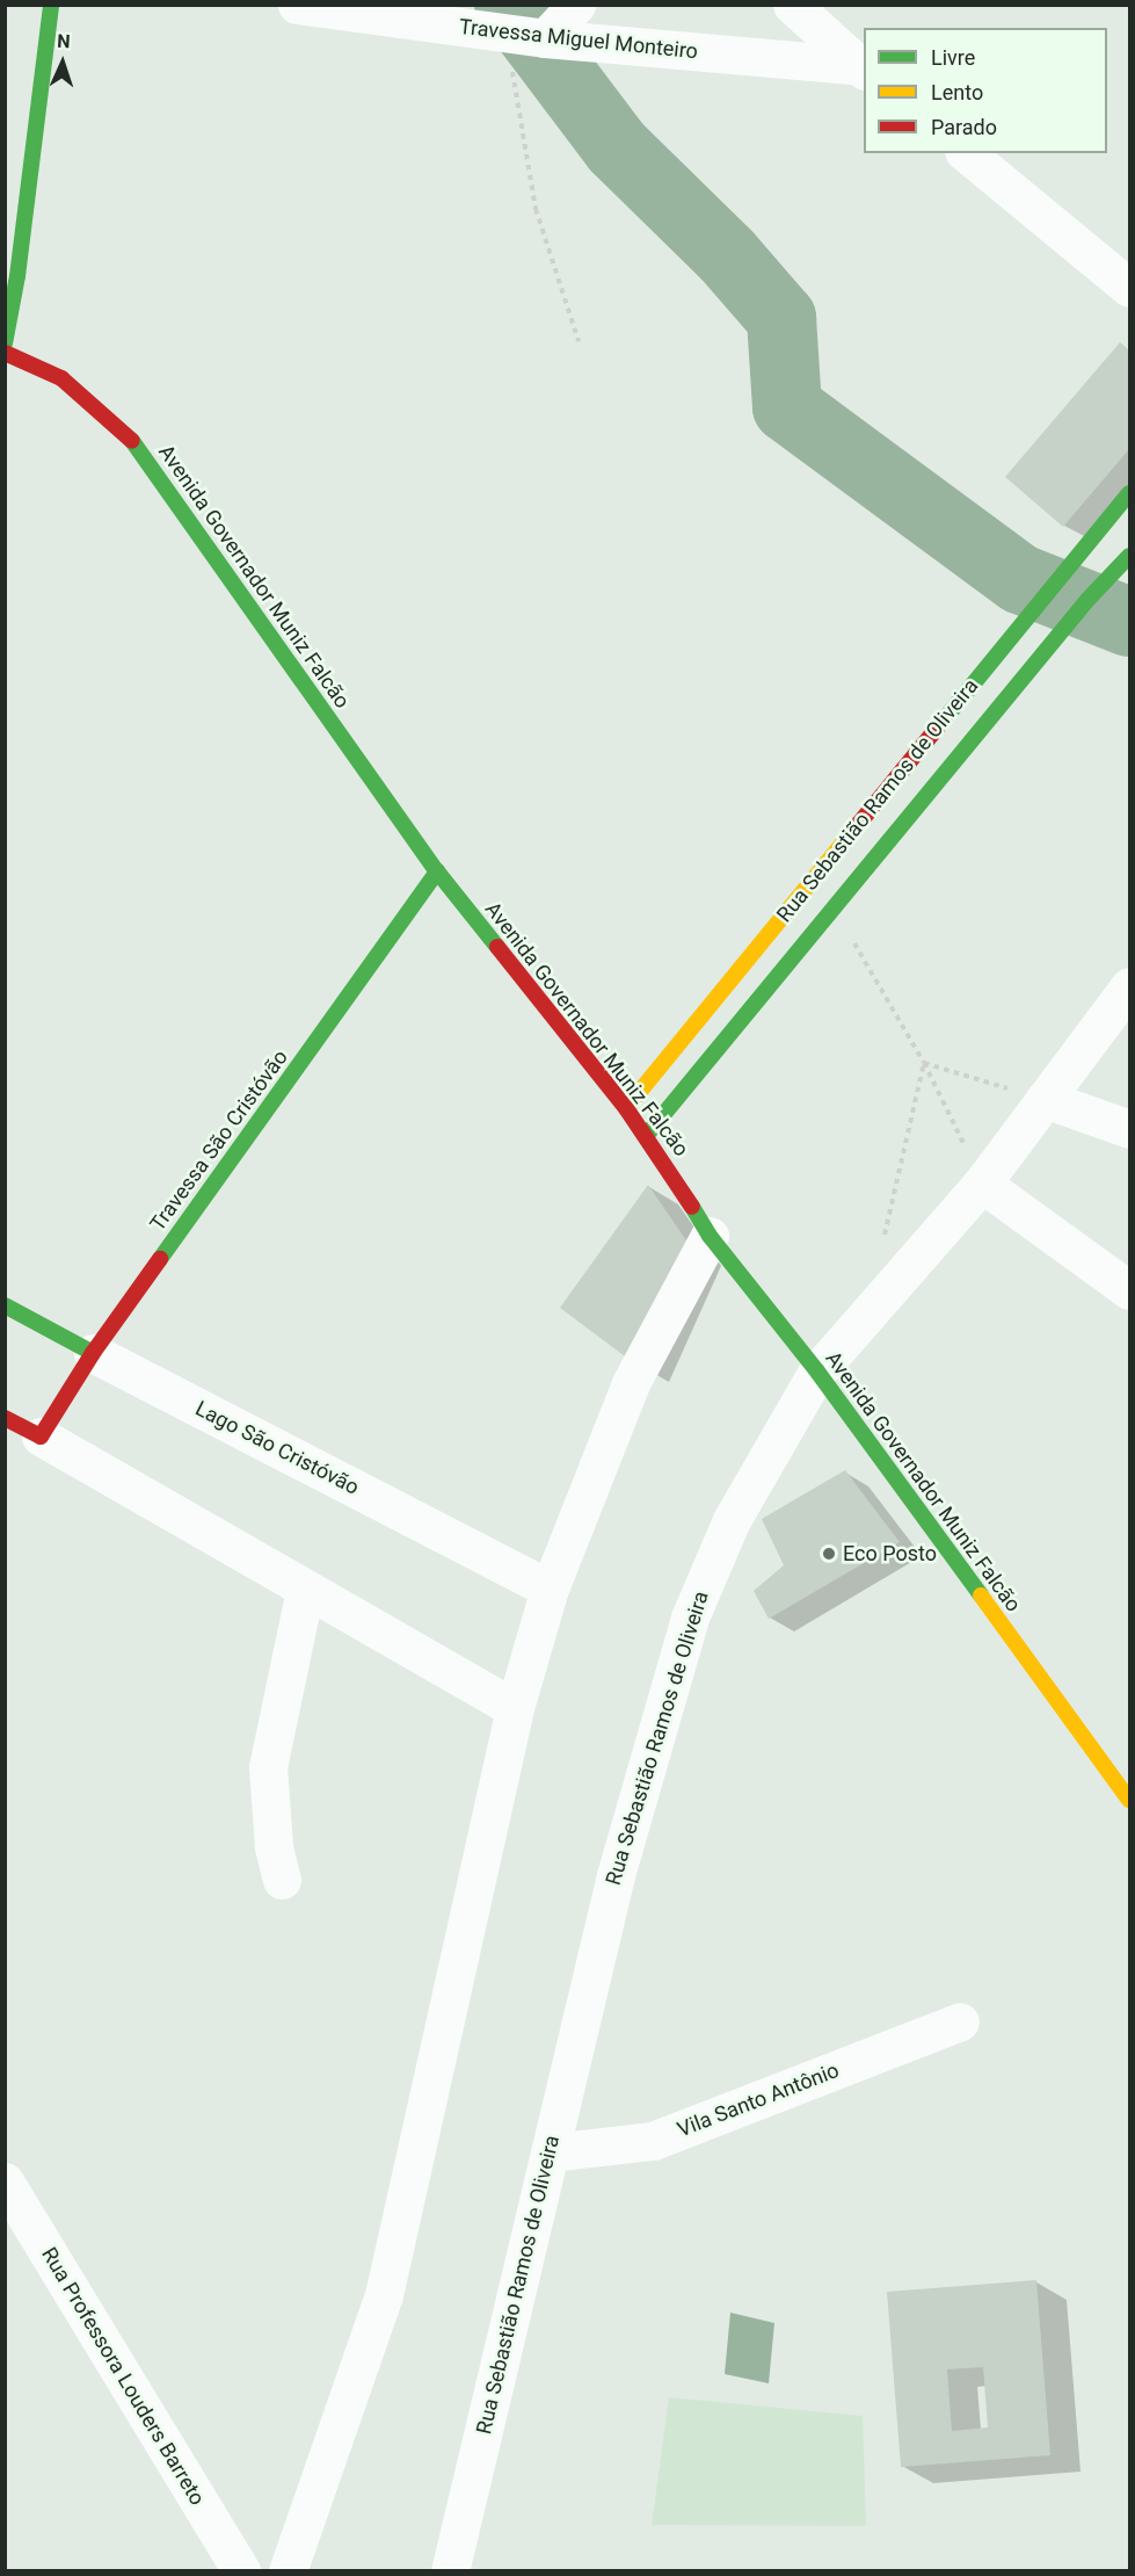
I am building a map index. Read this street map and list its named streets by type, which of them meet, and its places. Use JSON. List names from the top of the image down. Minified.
{"streets":{"street":["Travessa Miguel Monteiro","Avenida Governador Muniz Falcão","Rua Sebastião Ramos de Oliveira","Travessa São Cristóvão","Lago São Cristóvão","Vila Santo Antônio","Rua Professora Louders Barreto"]},"crossings":[["Avenida Governador Muniz Falcão","Rua Sebastião Ramos de Oliveira"],["Avenida Governador Muniz Falcão","Travessa São Cristóvão"],["Rua Sebastião Ramos de Oliveira","Vila Santo Antônio"],["Travessa São Cristóvão","Lago São Cristóvão"]],"places":["Eco Posto"],"legend":["Livre","Lento","Parado"],"north":"top"}
